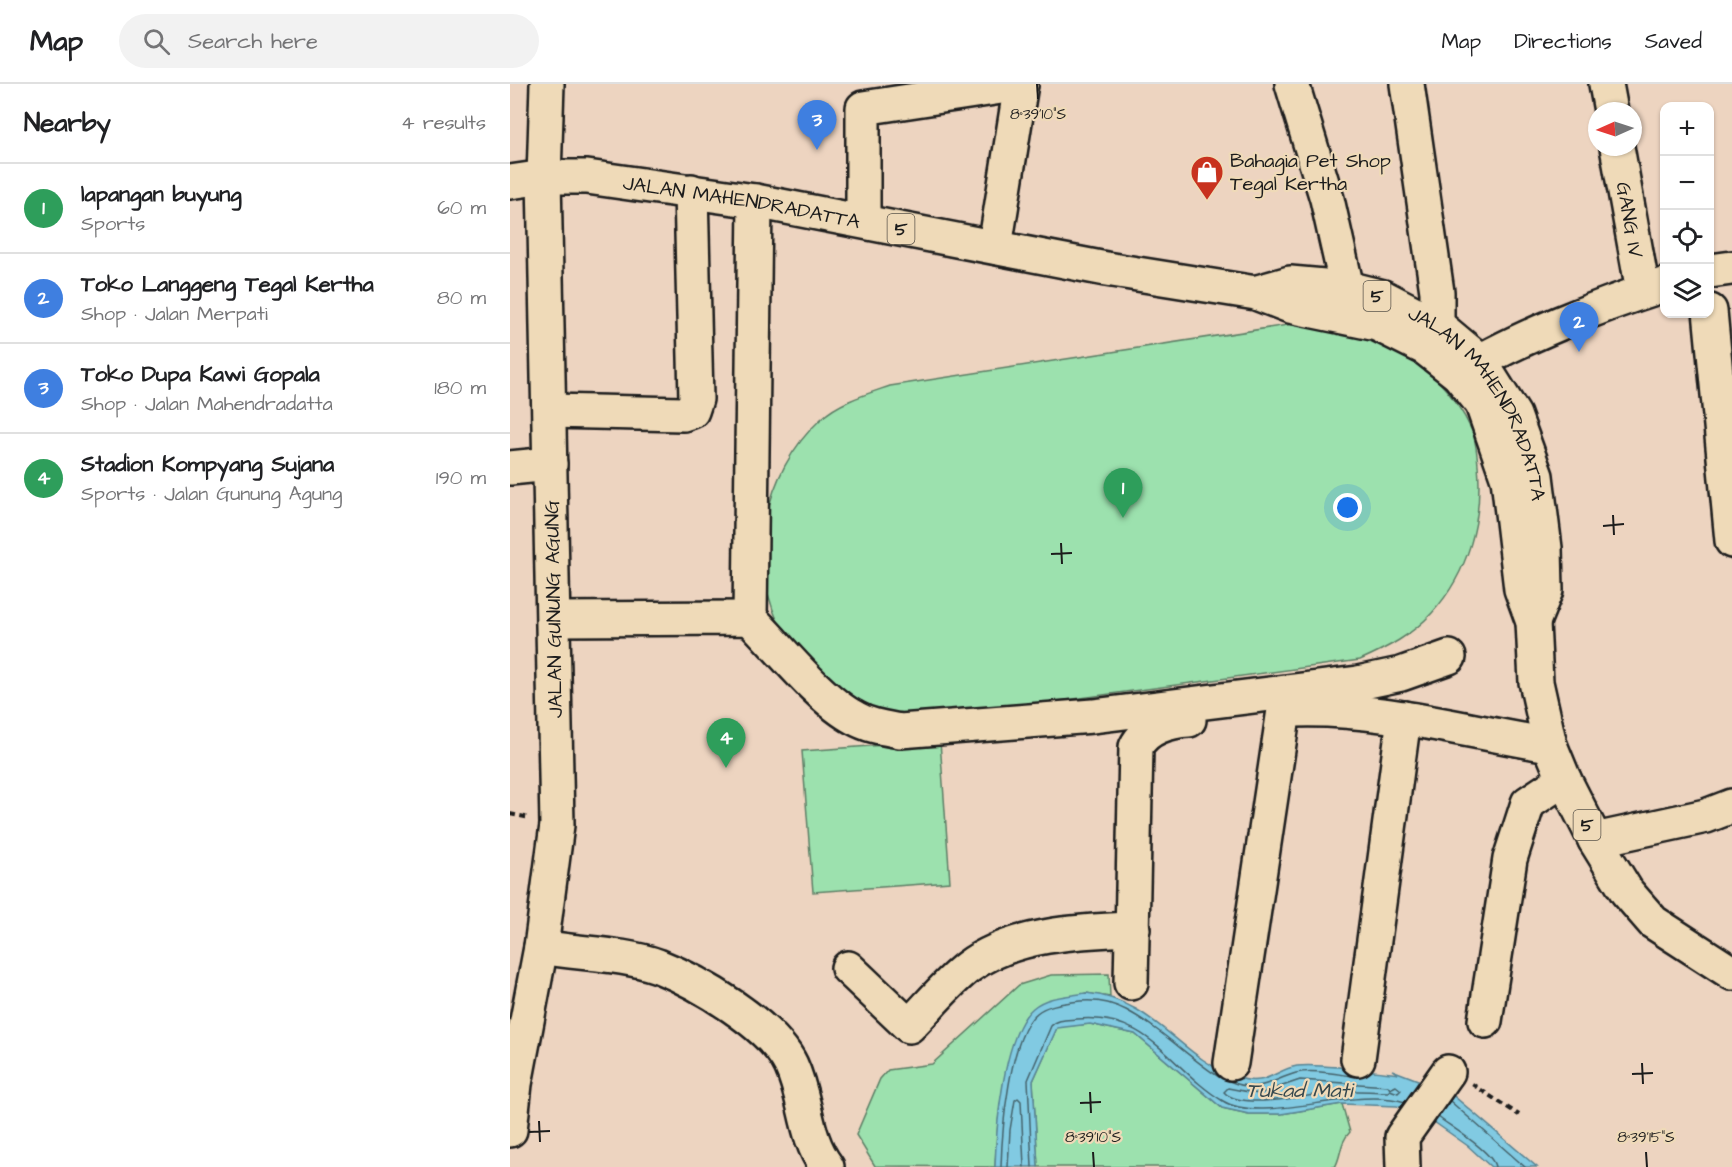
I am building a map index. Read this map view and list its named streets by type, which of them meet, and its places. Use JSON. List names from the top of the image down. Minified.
{"streets":{"main road":["JALAN MAHENDRADATTA","GANG IV","5","JALAN GUNUNG AGUNG"]},"crossings":[["JALAN MAHENDRADATTA","5"],["JALAN MAHENDRADATTA","JALAN GUNUNG AGUNG"],["5","JALAN GUNUNG AGUNG"]],"water":["Tukad Mati"],"places":{"shop":["Bahagia Pet Shop Tegal Kertha"]},"north":"left","page":{"header":"Map","search":"Search here","nav":["Map","Directions","Saved"],"heading":["Nearby","4 results"],"pins":["3","2","1","4"],"map_buttons":["+","−"],"list":[{"mark":"1","name":"lapangan buyung","note":"Sports","value":"60 m"},{"mark":"2","name":"Toko Langgeng Tegal Kertha","note":"Shop · Jalan Merpati","value":"80 m"},{"mark":"3","name":"Toko Dupa Kawi Gopala","note":"Shop · Jalan Mahendradatta","value":"180 m"},{"mark":"4","name":"Stadion Kompyang Sujana","note":"Sports · Jalan Gunung Agung","value":"190 m"}]},"coordinates":["8°39'10\"S","8°39'15\"S"]}
